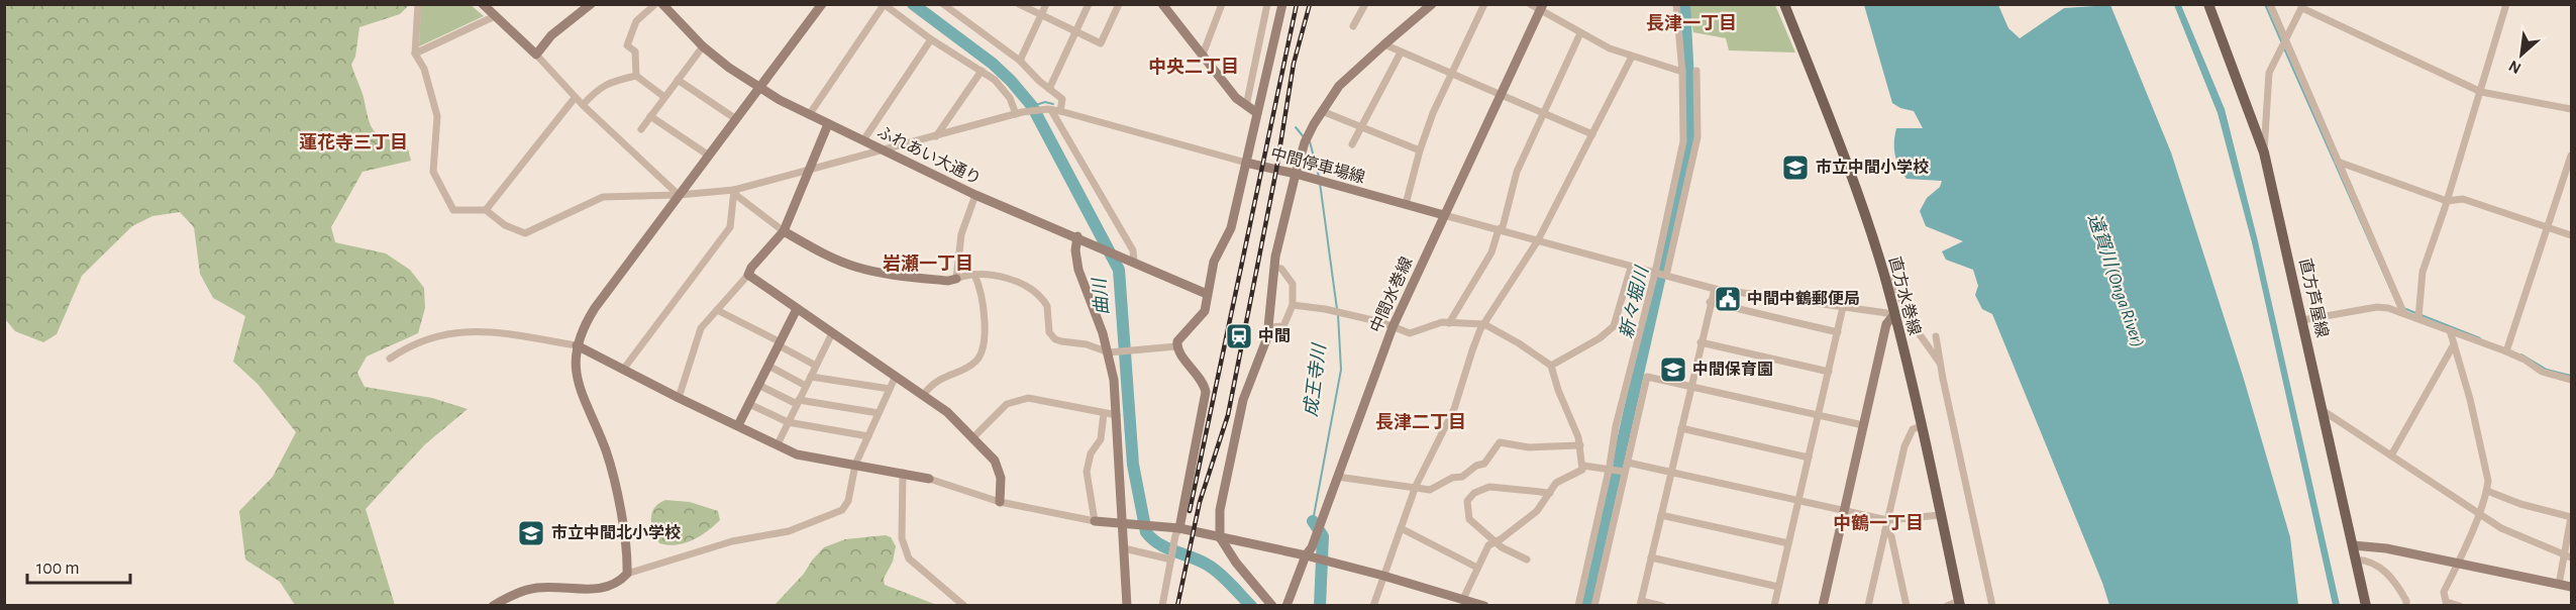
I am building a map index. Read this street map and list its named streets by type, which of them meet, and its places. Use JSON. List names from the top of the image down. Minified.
{"streets":{"main road":["直方水巻線","直方芦屋線"],"street":["ふれあい大通り","中間停車場線","中間水巻線"]},"crossings":[["ふれあい大通り","中間停車場線"],["中間停車場線","中間水巻線"]],"districts":["長津一丁目","中央二丁目","蓮花寺三丁目","岩瀬一丁目","長津二丁目","中鶴一丁目"],"water":["遠賀川 (Onga River)","曲川","新々堀川","成王寺川"],"places":{"school or university":["市立中間小学校","中間保育園","市立中間北小学校"],"public building":["中間中鶴郵便局"],"station":["中間"]},"scale_bar":"100 m","north":"bottom left"}
